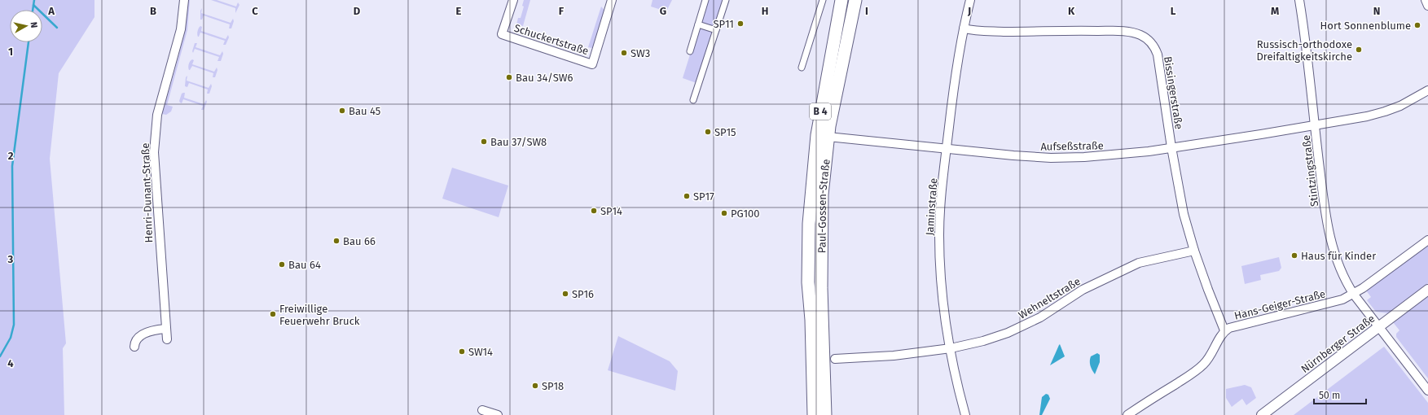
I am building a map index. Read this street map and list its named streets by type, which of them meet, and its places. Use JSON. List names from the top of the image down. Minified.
{"streets":{"main road":["B 4","Paul-Gossen-Straße"],"street":["Schuckertstraße","Bissingerstraße","Aufseßstraße","Stintzingstraße","Henri-Dunant-Straße","Jaminstraße","Wehneltstraße","Hans-Geiger-Straße","Nürnberger Straße"]},"crossings":[["Bissingerstraße","Aufseßstraße"],["Bissingerstraße","Jaminstraße"],["Bissingerstraße","Wehneltstraße"],["Bissingerstraße","Hans-Geiger-Straße"],["Aufseßstraße","Stintzingstraße"],["Aufseßstraße","Paul-Gossen-Straße"],["Aufseßstraße","Jaminstraße"],["Stintzingstraße","Hans-Geiger-Straße"],["Stintzingstraße","Nürnberger Straße"],["Jaminstraße","Wehneltstraße"]],"places":["SP11","Hort Sonnenblume","Russisch-orthodoxe Dreifaltigkeitskirche","SW3","Bau 34/SW6","Bau 45","SP15","Bau 37/SW8","SP17","SP14","PG100","Bau 66","Haus für Kinder","Bau 64","SP16","Freiwillige Feuerwehr Bruck","SW14","SP18"],"scale_bar":"50 m","north":"right","grid":{"columns":["A","B","C","D","E","F","G","H","I","J","K","L","M","N"],"rows":["1","2","3","4"]}}
